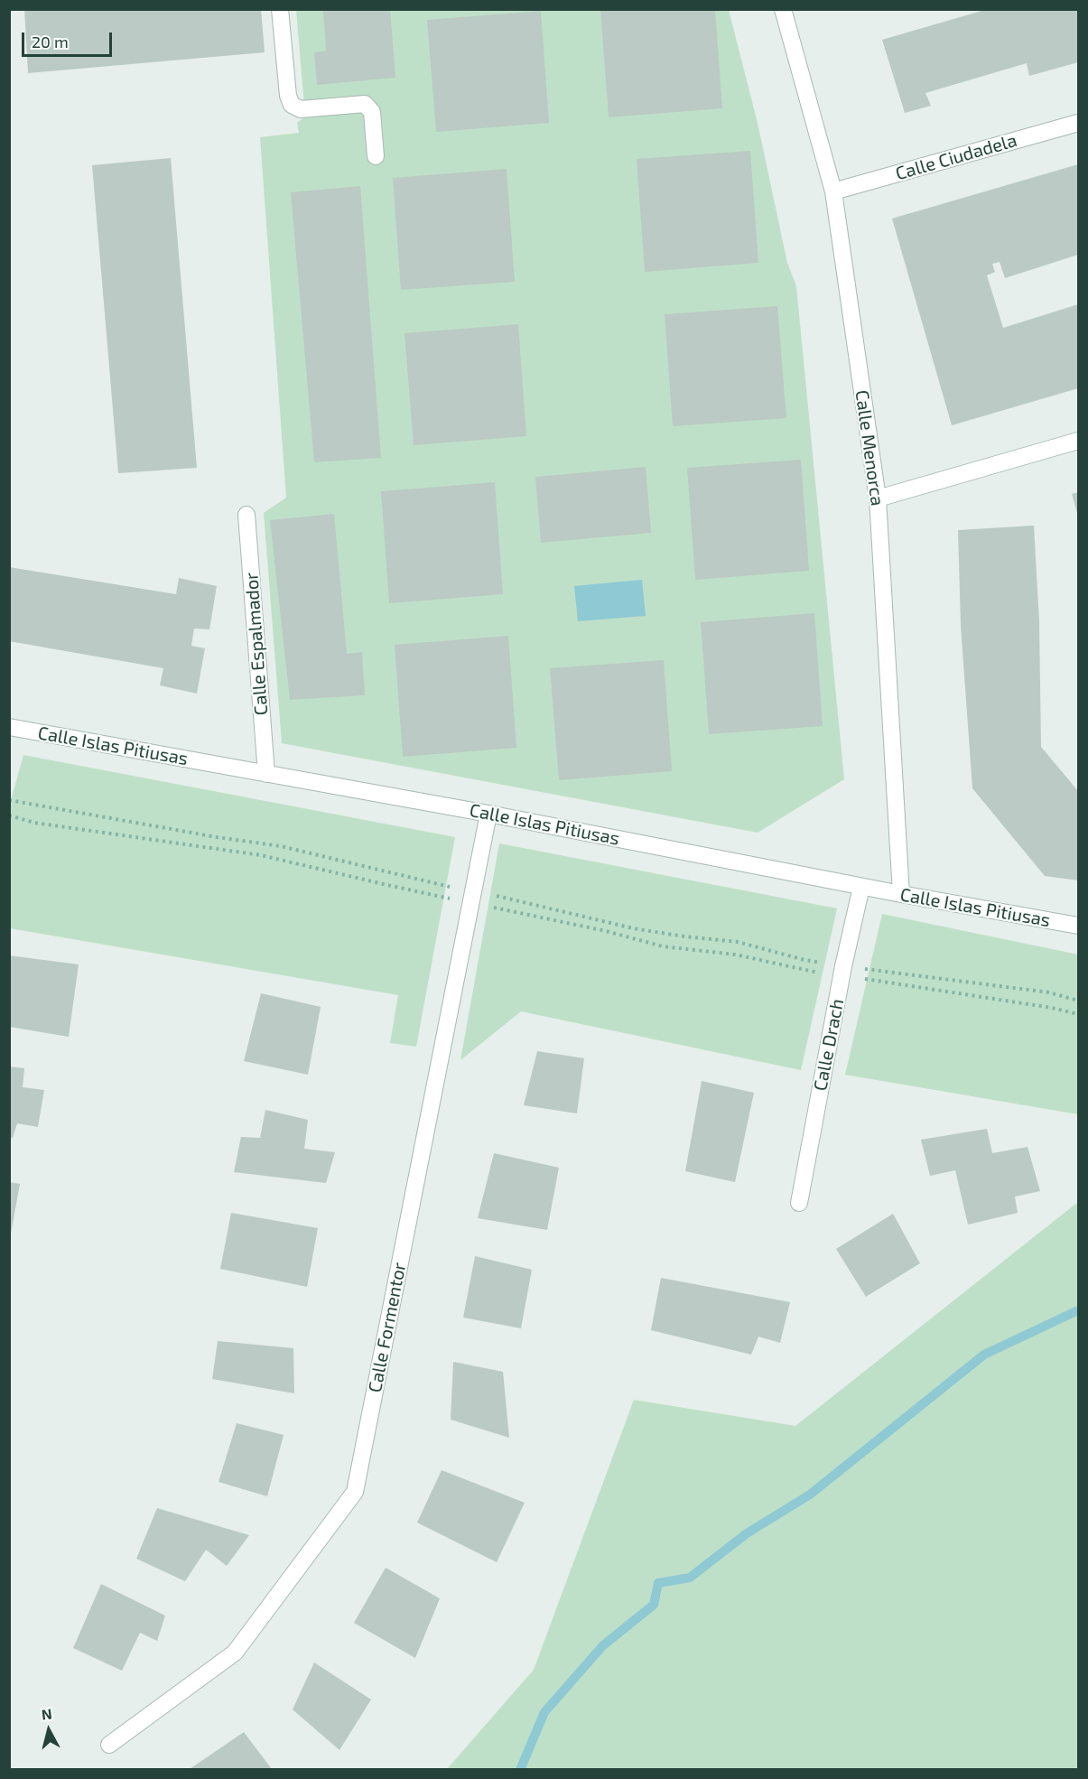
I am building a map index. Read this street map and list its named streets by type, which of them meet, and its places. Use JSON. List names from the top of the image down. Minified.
{"streets":{"street":["Calle Ciudadela","Calle Menorca","Calle Espalmador","Calle Islas Pitiusas","Calle Drach","Calle Formentor"]},"crossings":[["Calle Ciudadela","Calle Menorca"],["Calle Menorca","Calle Islas Pitiusas"],["Calle Espalmador","Calle Islas Pitiusas"],["Calle Islas Pitiusas","Calle Drach"],["Calle Islas Pitiusas","Calle Formentor"]],"scale_bar":"20 m","north":"top"}
